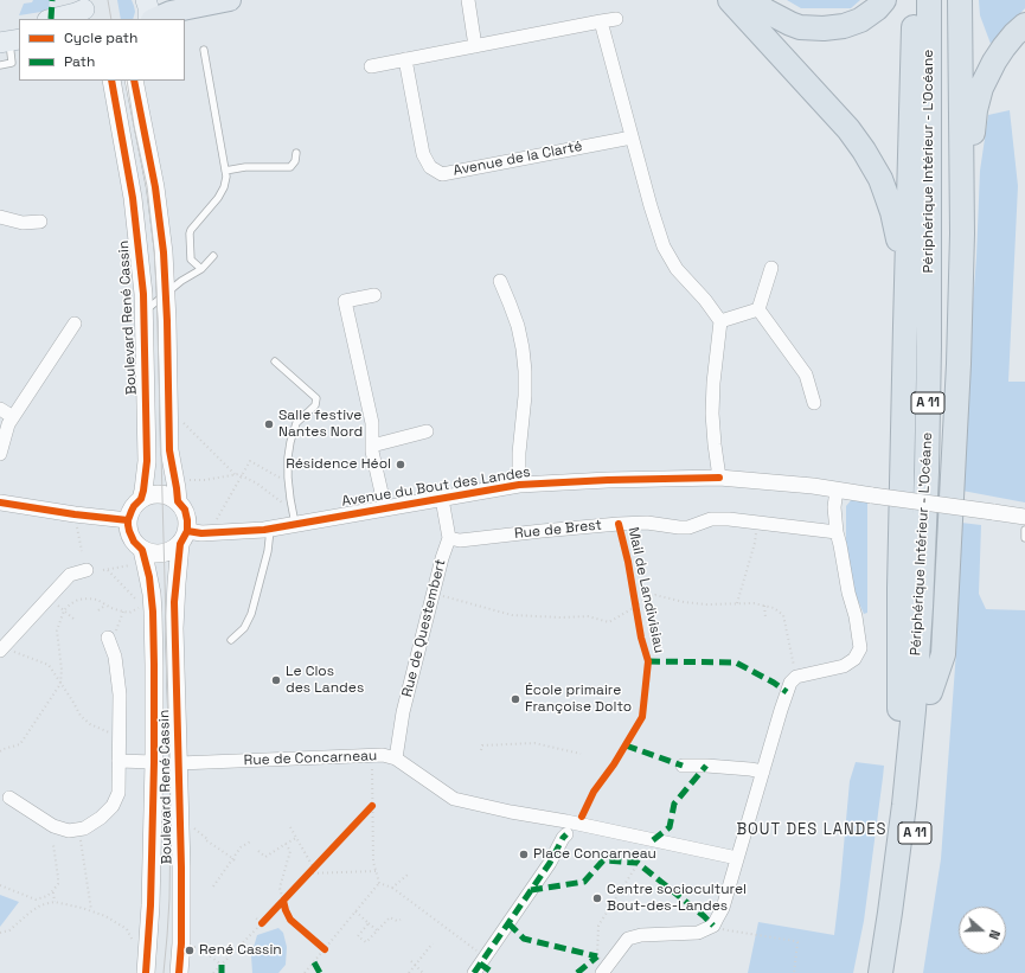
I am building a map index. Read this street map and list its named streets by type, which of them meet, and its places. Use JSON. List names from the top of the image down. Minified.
{"streets":{"highway":["Périphérique Intérieur - L’Océane","A 11"],"main road":["Boulevard René Cassin"],"street":["Avenue de la Clarté","Avenue du Bout des Landes","Rue de Brest","Rue de Questembert","Rue de Concarneau"],"cycle path":["Mail de Landivisiau"]},"crossings":[["Boulevard René Cassin","Avenue du Bout des Landes"],["Boulevard René Cassin","Rue de Concarneau"],["Avenue du Bout des Landes","Rue de Questembert"],["Rue de Brest","Mail de Landivisiau"],["Rue de Brest","Rue de Questembert"],["Rue de Questembert","Rue de Concarneau"]],"districts":["BOUT DES LANDES"],"places":["Salle festive Nantes Nord","Résidence Héol","Le Clos des Landes","École primaire Françoise Dolto","Place Concarneau","Centre socioculturel Bout-des-Landes","René Cassin"],"legend":["Cycle path","Path"],"north":"right"}
